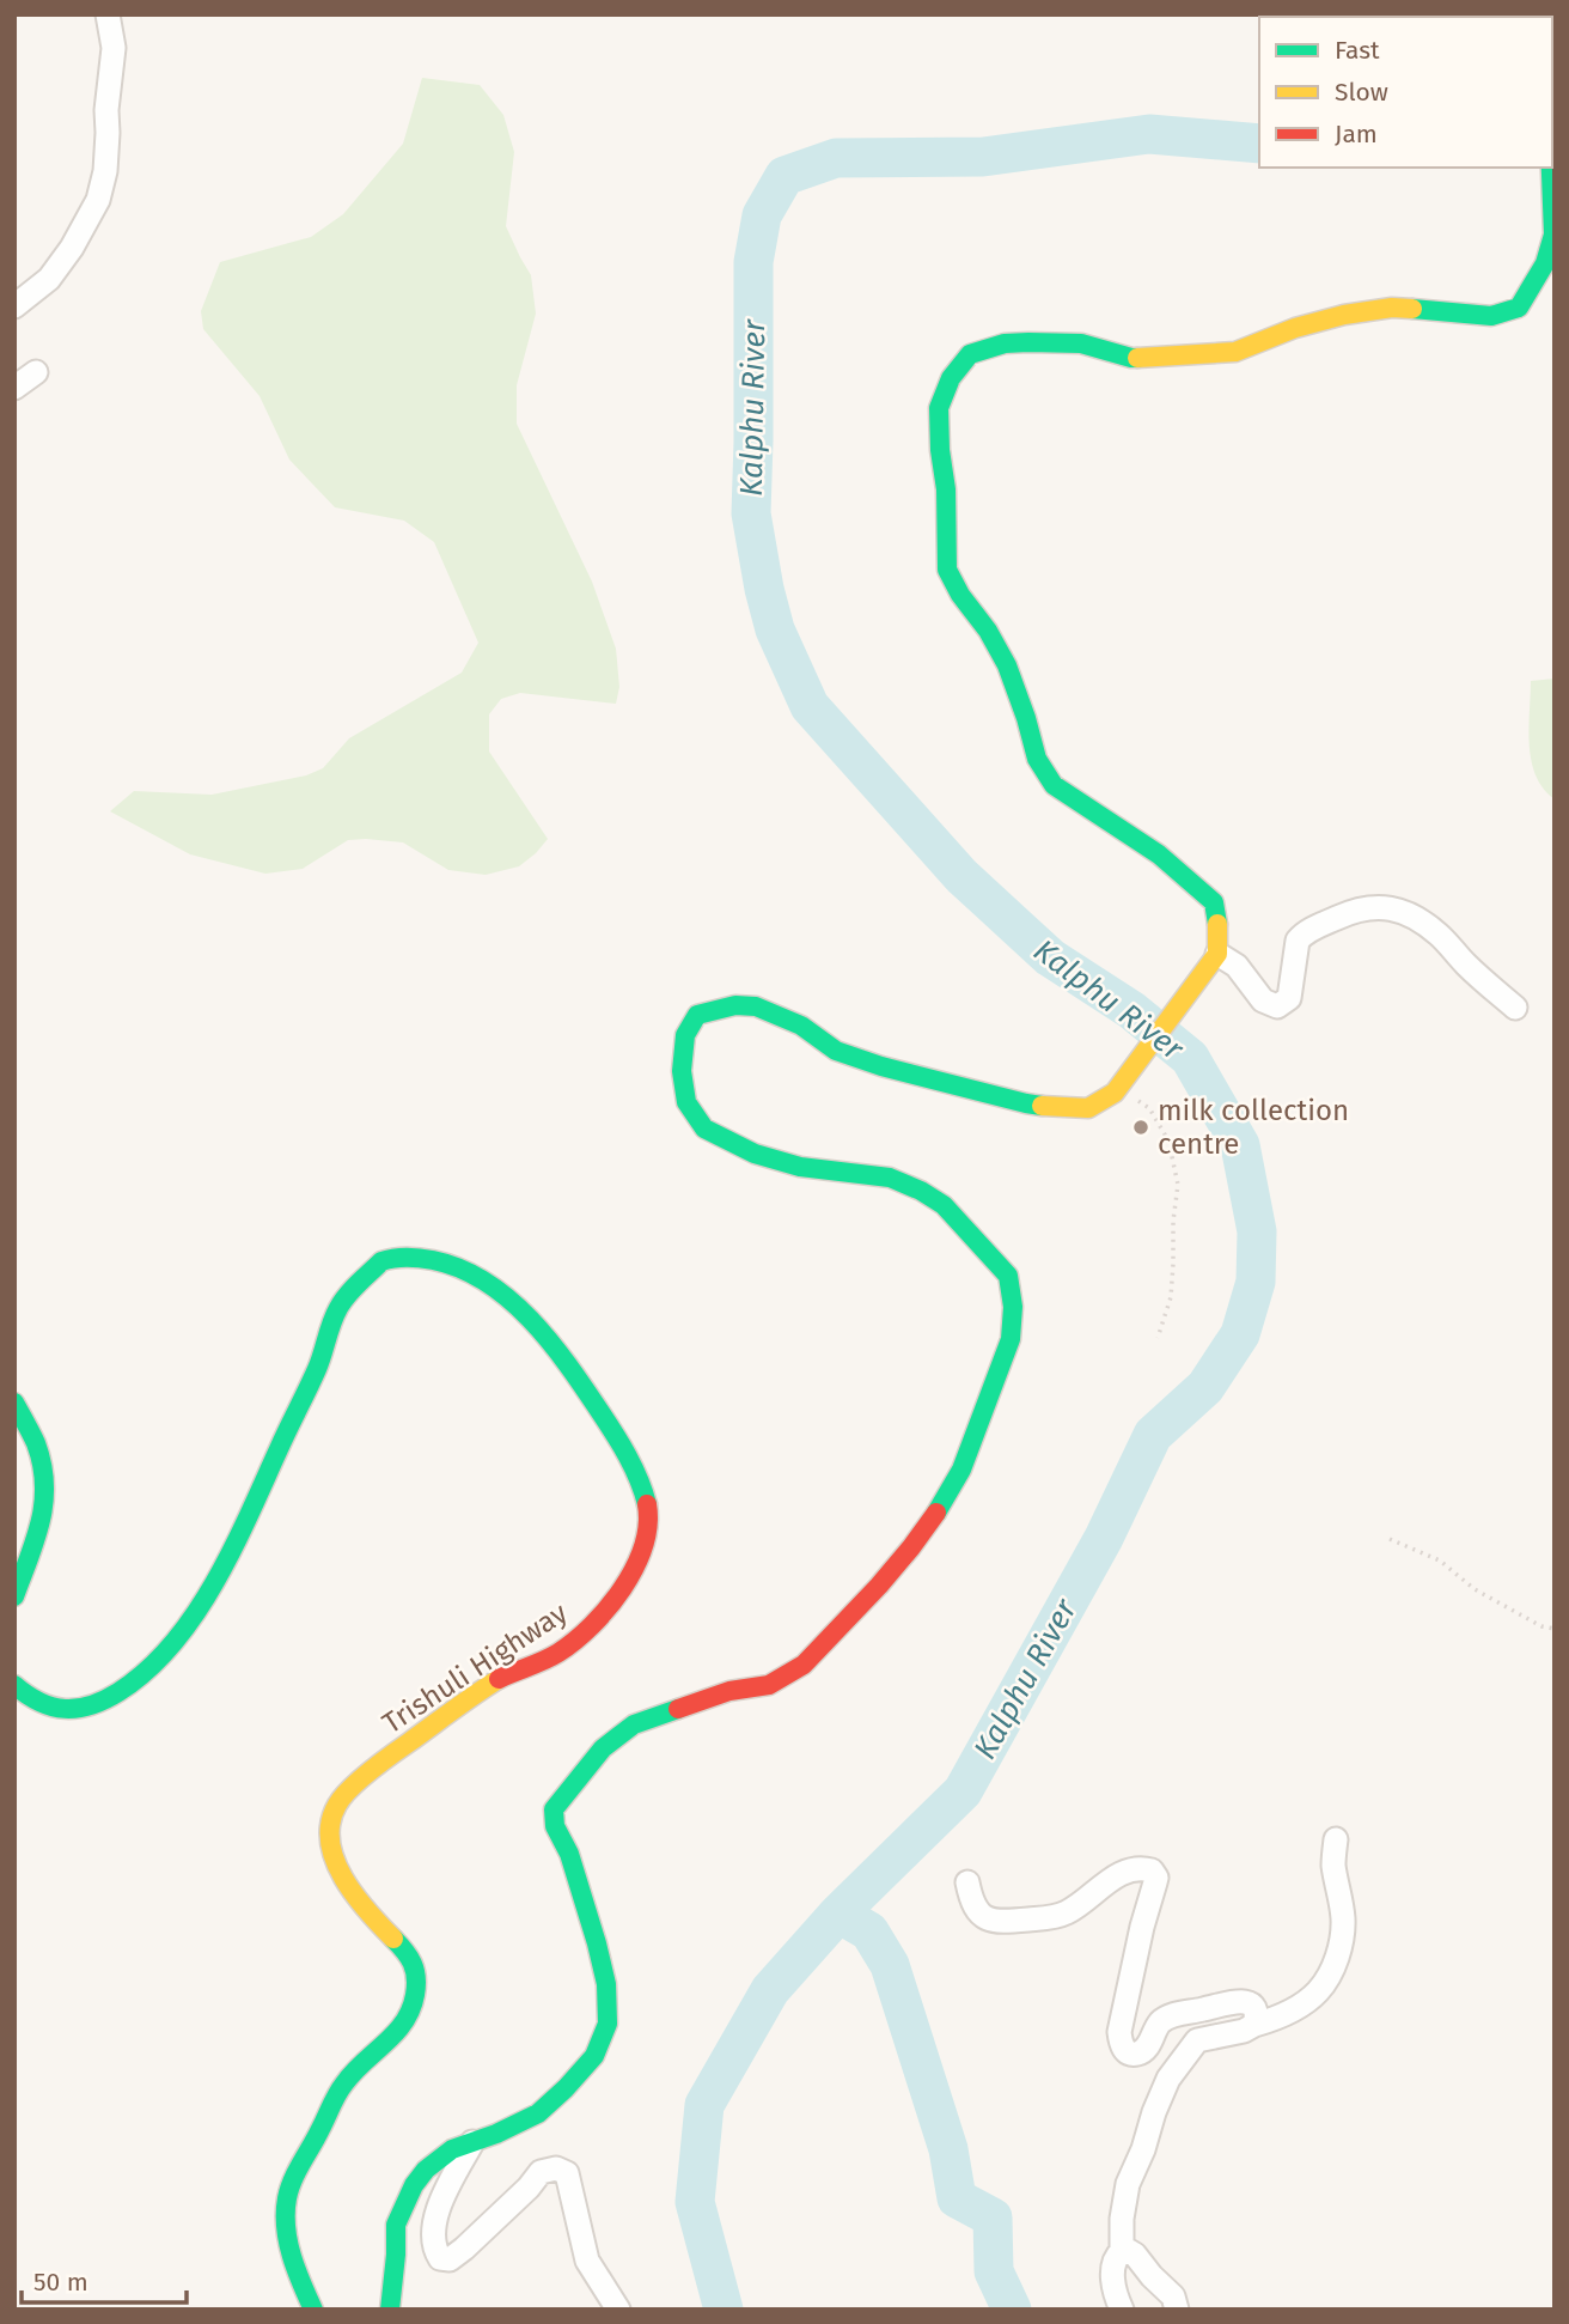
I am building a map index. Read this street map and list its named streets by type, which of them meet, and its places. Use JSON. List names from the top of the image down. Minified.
{"streets":{"street":["Trishuli Highway"]},"water":["Kalphu River"],"places":["milk collection centre"],"legend":["Fast","Slow","Jam"],"scale_bar":"50 m"}
